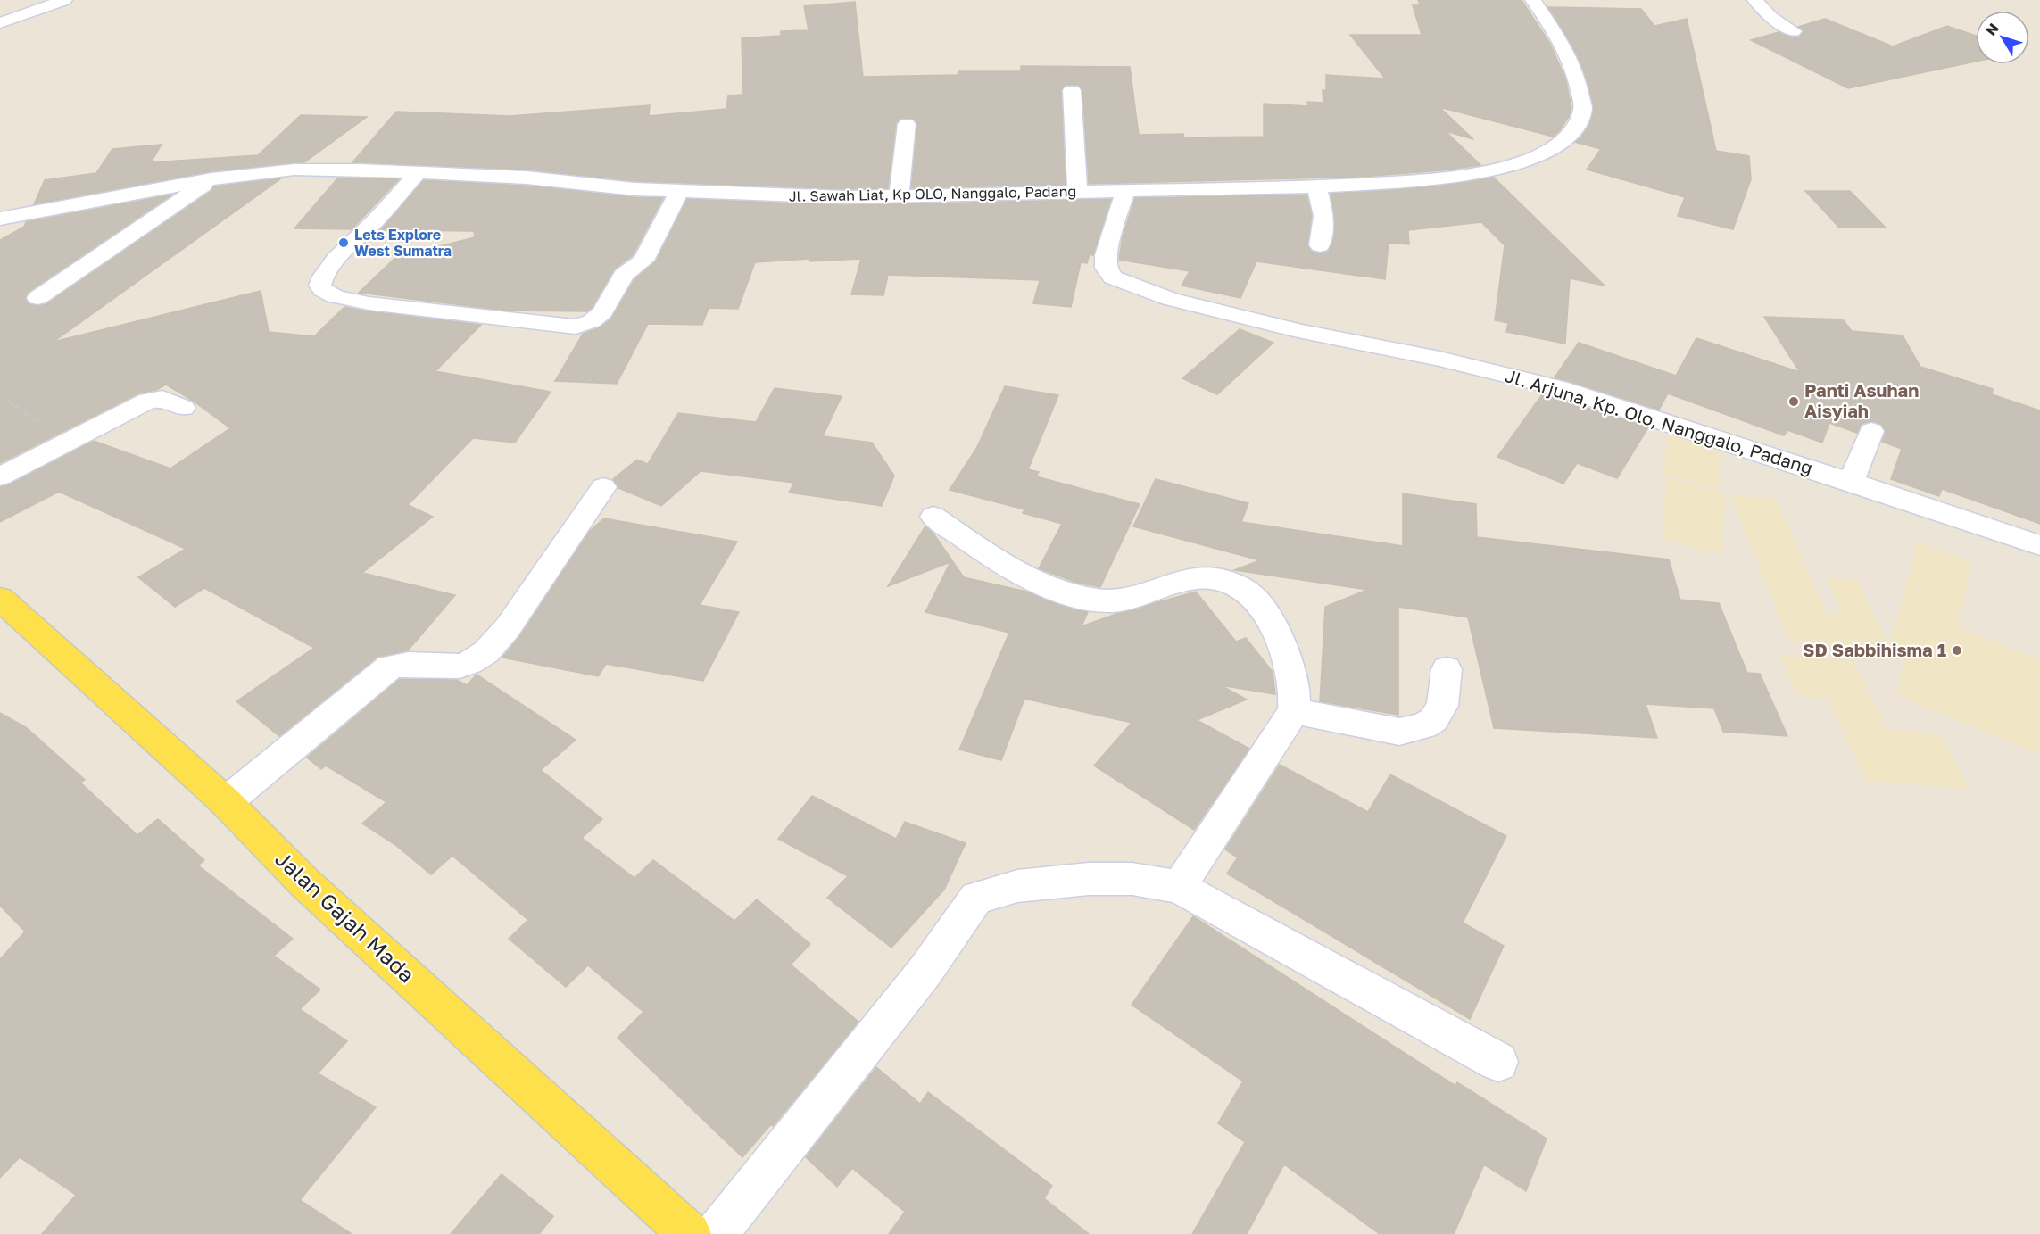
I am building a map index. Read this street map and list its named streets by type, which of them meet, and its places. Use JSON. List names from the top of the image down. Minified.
{"streets":{"main road":["Jalan Gajah Mada"],"street":["Jl. Sawah Liat, Kp OLO, Nanggalo, Padang","Jl. Arjuna, Kp. Olo, Nanggalo, Padang"]},"crossings":[["Jl. Sawah Liat, Kp OLO, Nanggalo, Padang","Jl. Arjuna, Kp. Olo, Nanggalo, Padang"]],"places":["Lets Explore West Sumatra","Panti Asuhan Aisyiah","SD Sabbihisma 1"],"north":"top left"}
